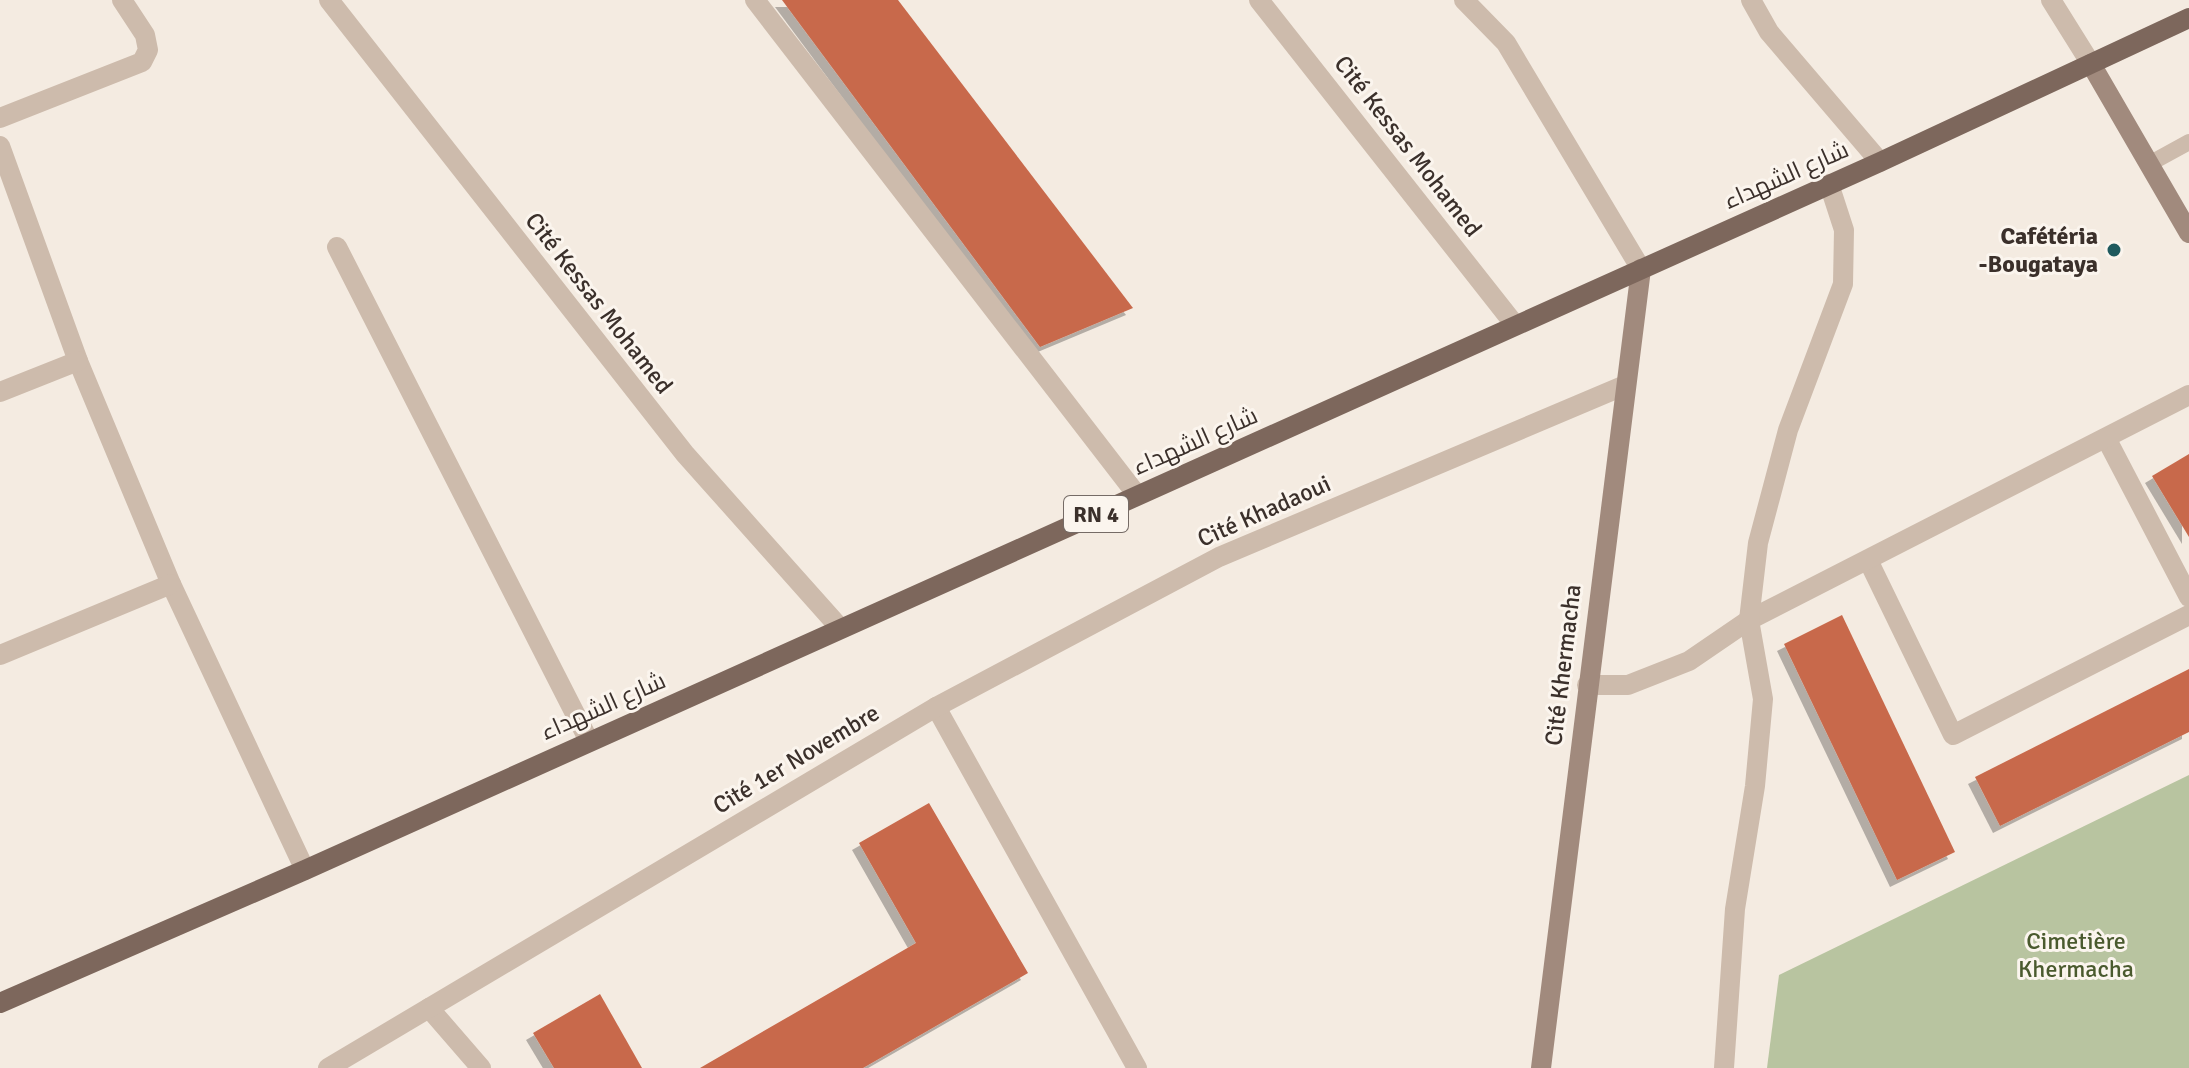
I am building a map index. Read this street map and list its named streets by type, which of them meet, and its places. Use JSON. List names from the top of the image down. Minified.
{"streets":{"main road":["شارع الشهداء","RN 4"],"street":["Cité Kessas Mohamed","Cité Khadaoui","Cité Khermacha","Cité 1er Novembre"]},"crossings":[["Cité Kessas Mohamed","شارع الشهداء"],["شارع الشهداء","Cité Khermacha"],["Cité Khadaoui","Cité Khermacha"],["Cité Khadaoui","Cité 1er Novembre"]],"parks":["Cimetière Khermacha"],"places":["Cafétéria -Bougataya"]}
